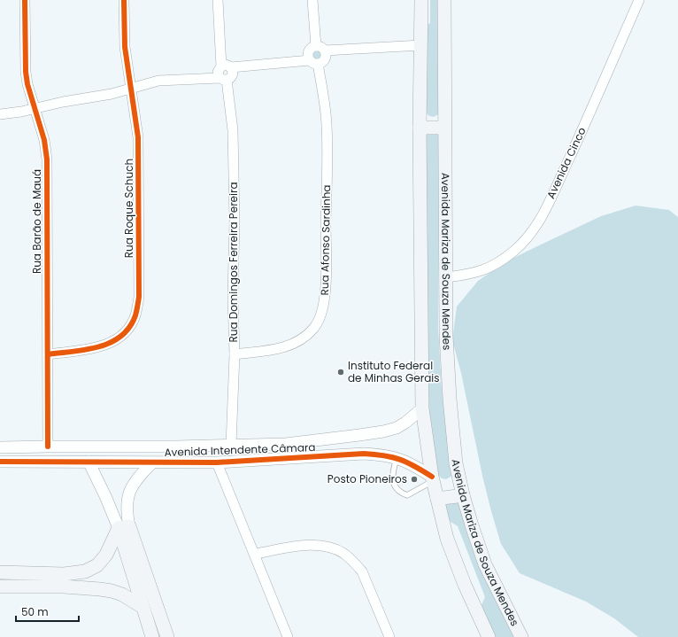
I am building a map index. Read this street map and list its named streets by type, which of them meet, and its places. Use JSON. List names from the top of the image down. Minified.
{"streets":{"main road":["Avenida Mariza de Souza Mendes"],"street":["Avenida Cinco","Rua Roque Schuch","Rua Barão de Mauá","Rua Afonso Sardinha","Rua Domingos Ferreira Pereira","Avenida Intendente Câmara"]},"crossings":[["Avenida Cinco","Avenida Mariza de Souza Mendes"],["Rua Roque Schuch","Rua Barão de Mauá"],["Rua Barão de Mauá","Avenida Intendente Câmara"],["Rua Afonso Sardinha","Rua Domingos Ferreira Pereira"],["Rua Domingos Ferreira Pereira","Avenida Intendente Câmara"]],"places":["Instituto Federal de Minhas Gerais","Posto Pioneiros"],"scale_bar":"50 m"}
